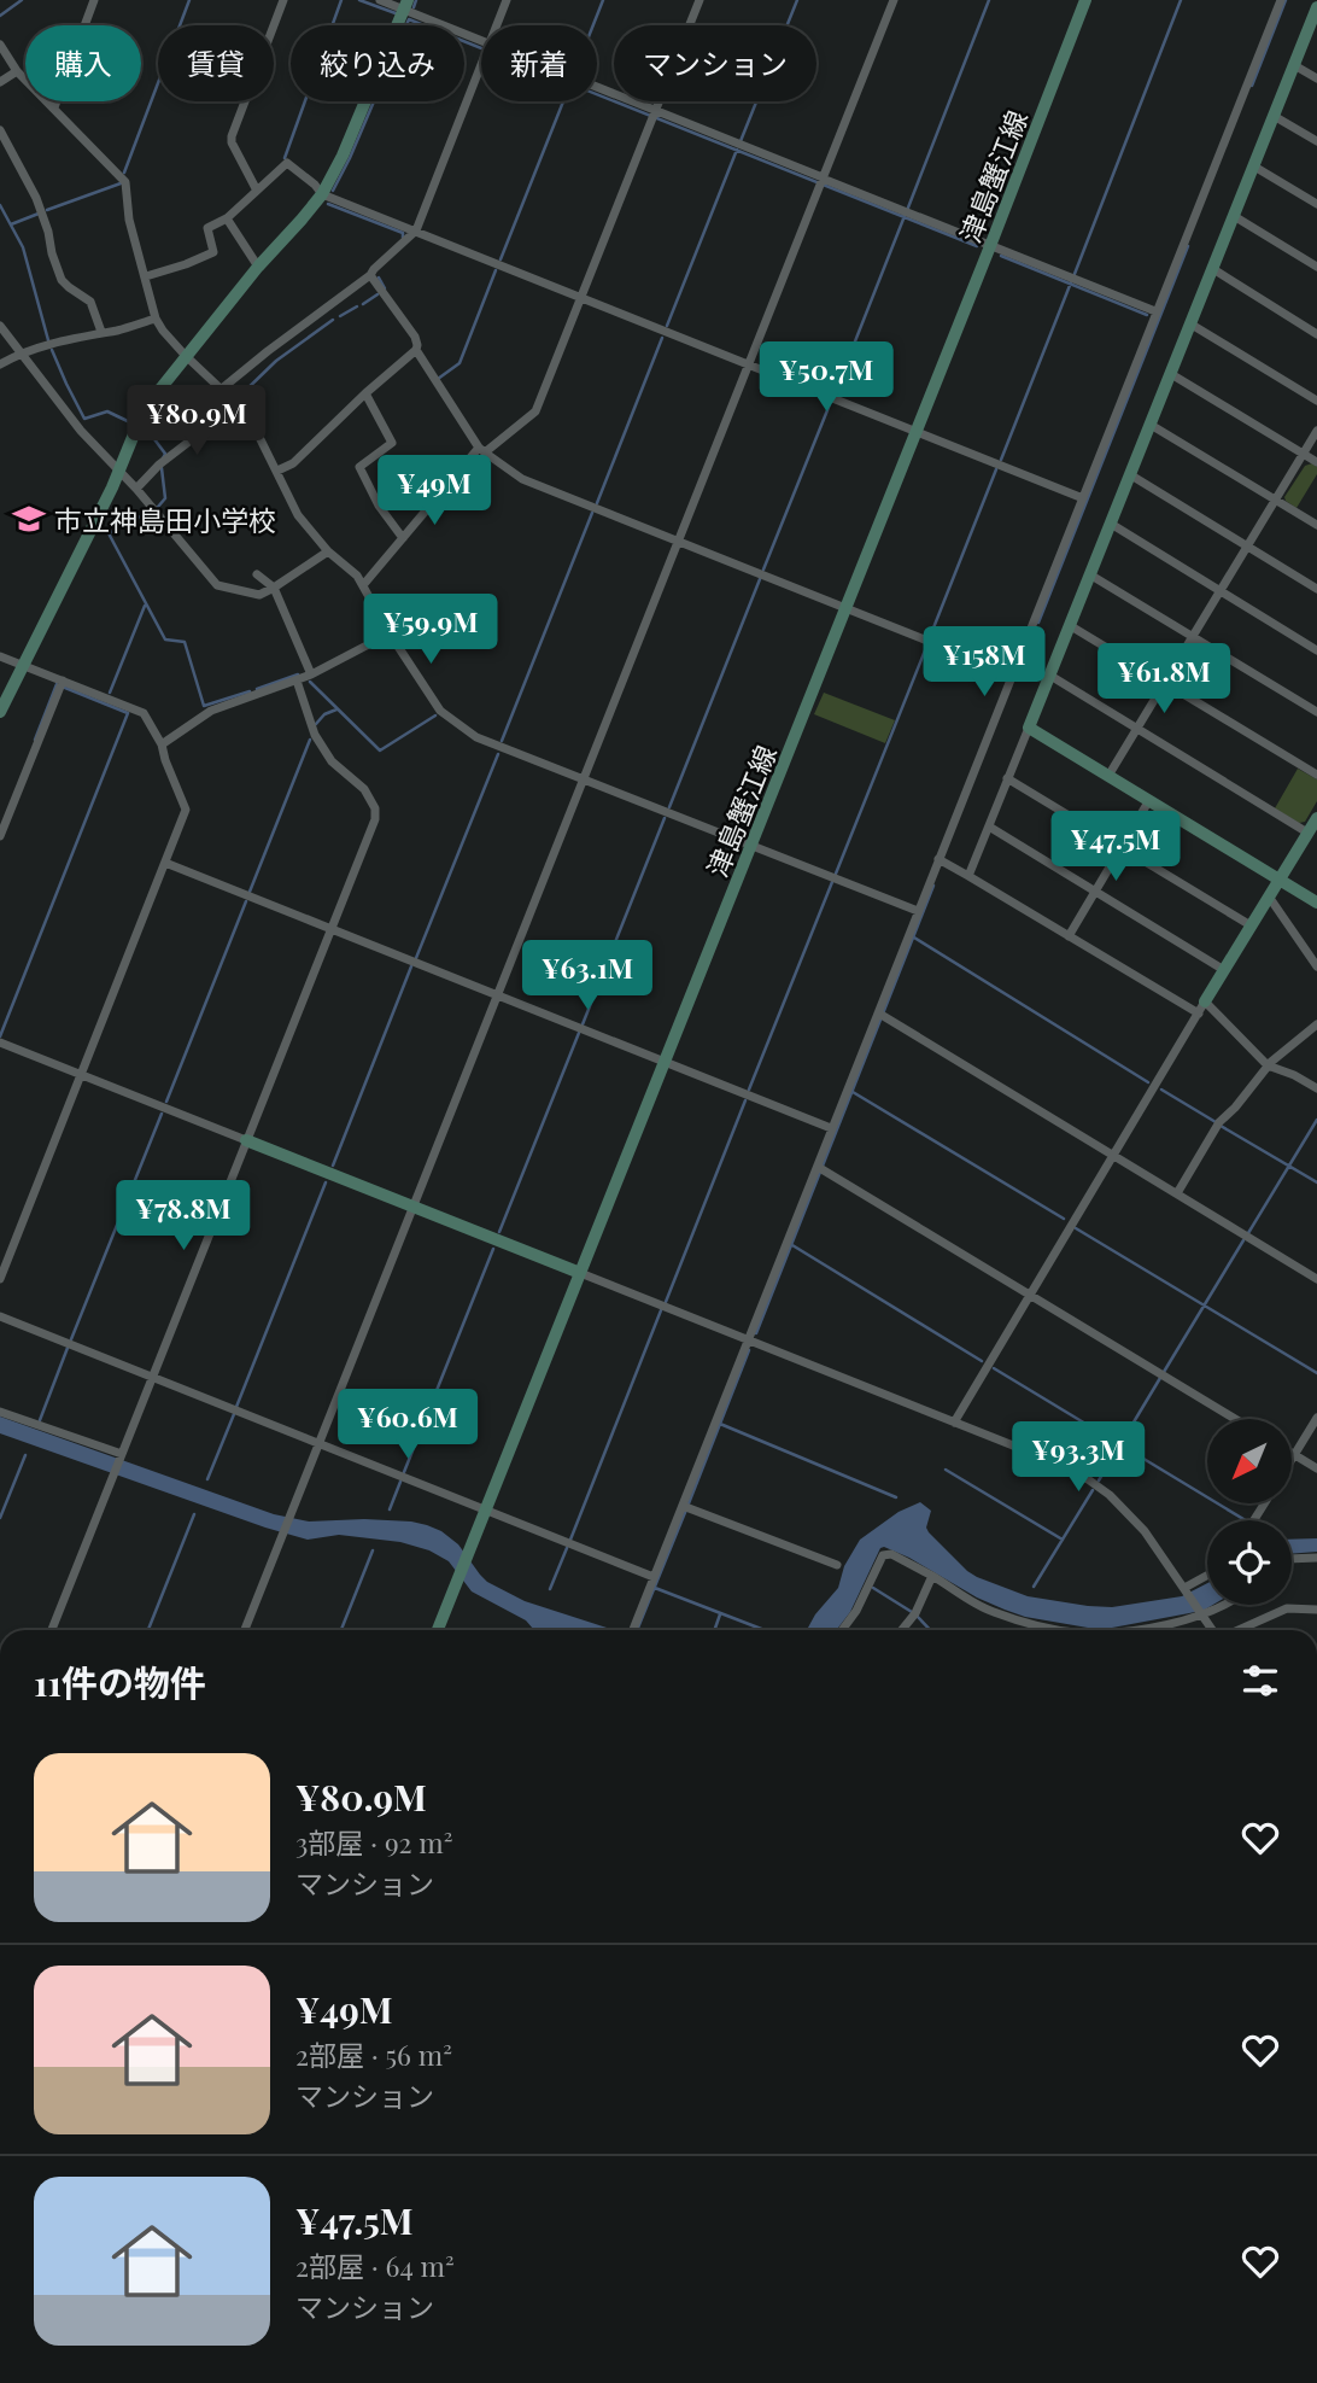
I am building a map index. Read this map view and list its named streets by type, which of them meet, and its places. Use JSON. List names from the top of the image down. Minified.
{"streets":{"street":["津島蟹江線"]},"places":{"school or university":["市立神島田小学校"]},"north":"bottom left","page":{"chip":["購入","賃貸","絞り込み","新着","マンション"],"price":["¥50.7M","¥80.9M","¥49M","¥59.9M","¥158M","¥61.8M","¥47.5M","¥63.1M","¥78.8M","¥60.6M","¥93.3M"],"heading":"11件の物件","list":[{"name":"¥80.9M","note":"3部屋 · 92 m² · マンション"},{"name":"¥49M","note":"2部屋 · 56 m² · マンション"},{"name":"¥47.5M","note":"2部屋 · 64 m² · マンション"}]}}
